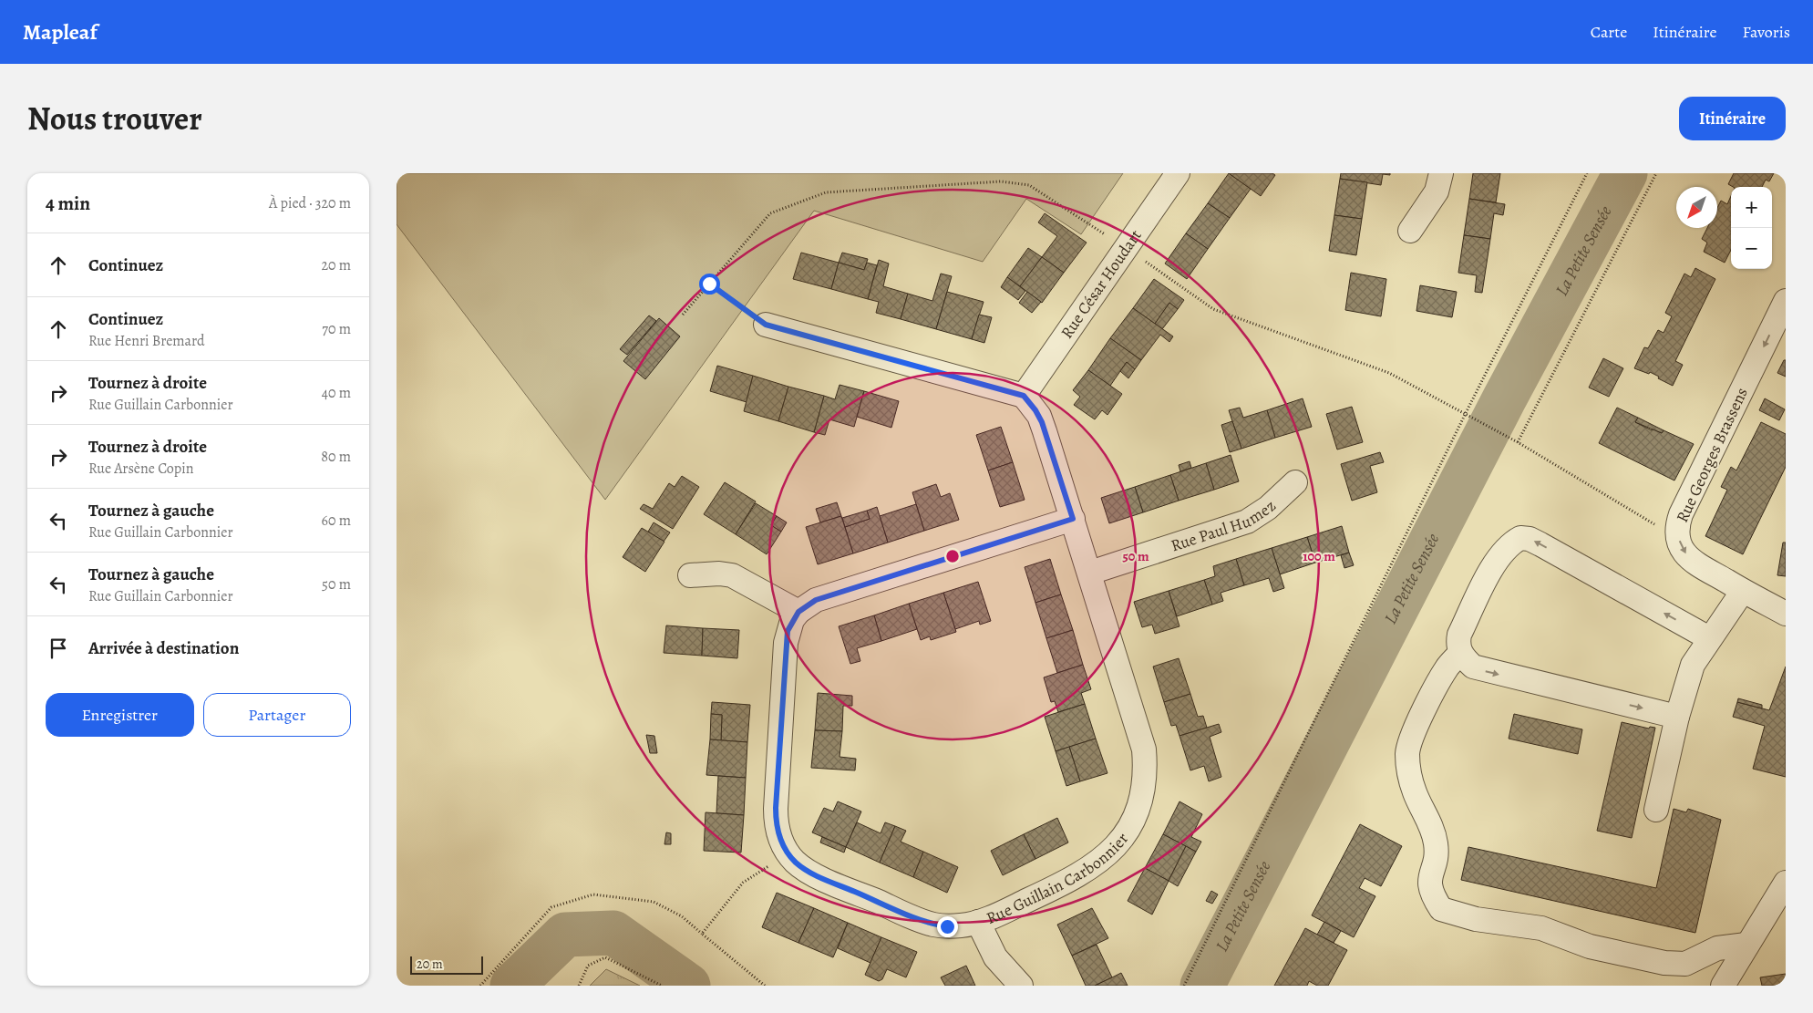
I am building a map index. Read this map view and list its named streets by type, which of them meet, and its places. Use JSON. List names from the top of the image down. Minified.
{"streets":{"street":["Rue César Houdart","Rue Georges Brassens","Rue Paul Humez","Rue Guillain Carbonnier"]},"crossings":[["Rue César Houdart","Rue Guillain Carbonnier"],["Rue Paul Humez","Rue Guillain Carbonnier"]],"one_way":["Rue Georges Brassens"],"water":["La Petite Sensée"],"scale_bar":"20 m","north":"bottom left","page":{"header":"Mapleaf","nav":["Carte","Itinéraire","Favoris"],"title":"Nous trouver","buttons":["Itinéraire",["Enregistrer","Partager"]],"heading":["4 min","À pied · 320 m"],"map_buttons":["+","−"],"list":[["Continuez","20 m"],["Continuez","Rue Henri Bremard","70 m"],["Tournez à droite","Rue Guillain Carbonnier","40 m"],["Tournez à droite","Rue Arsène Copin","80 m"],["Tournez à gauche","Rue Guillain Carbonnier","60 m"],["Tournez à gauche","Rue Guillain Carbonnier","50 m"],"Arrivée à destination"],"scale":"20 m"},"rings":["50 m","100 m"]}
